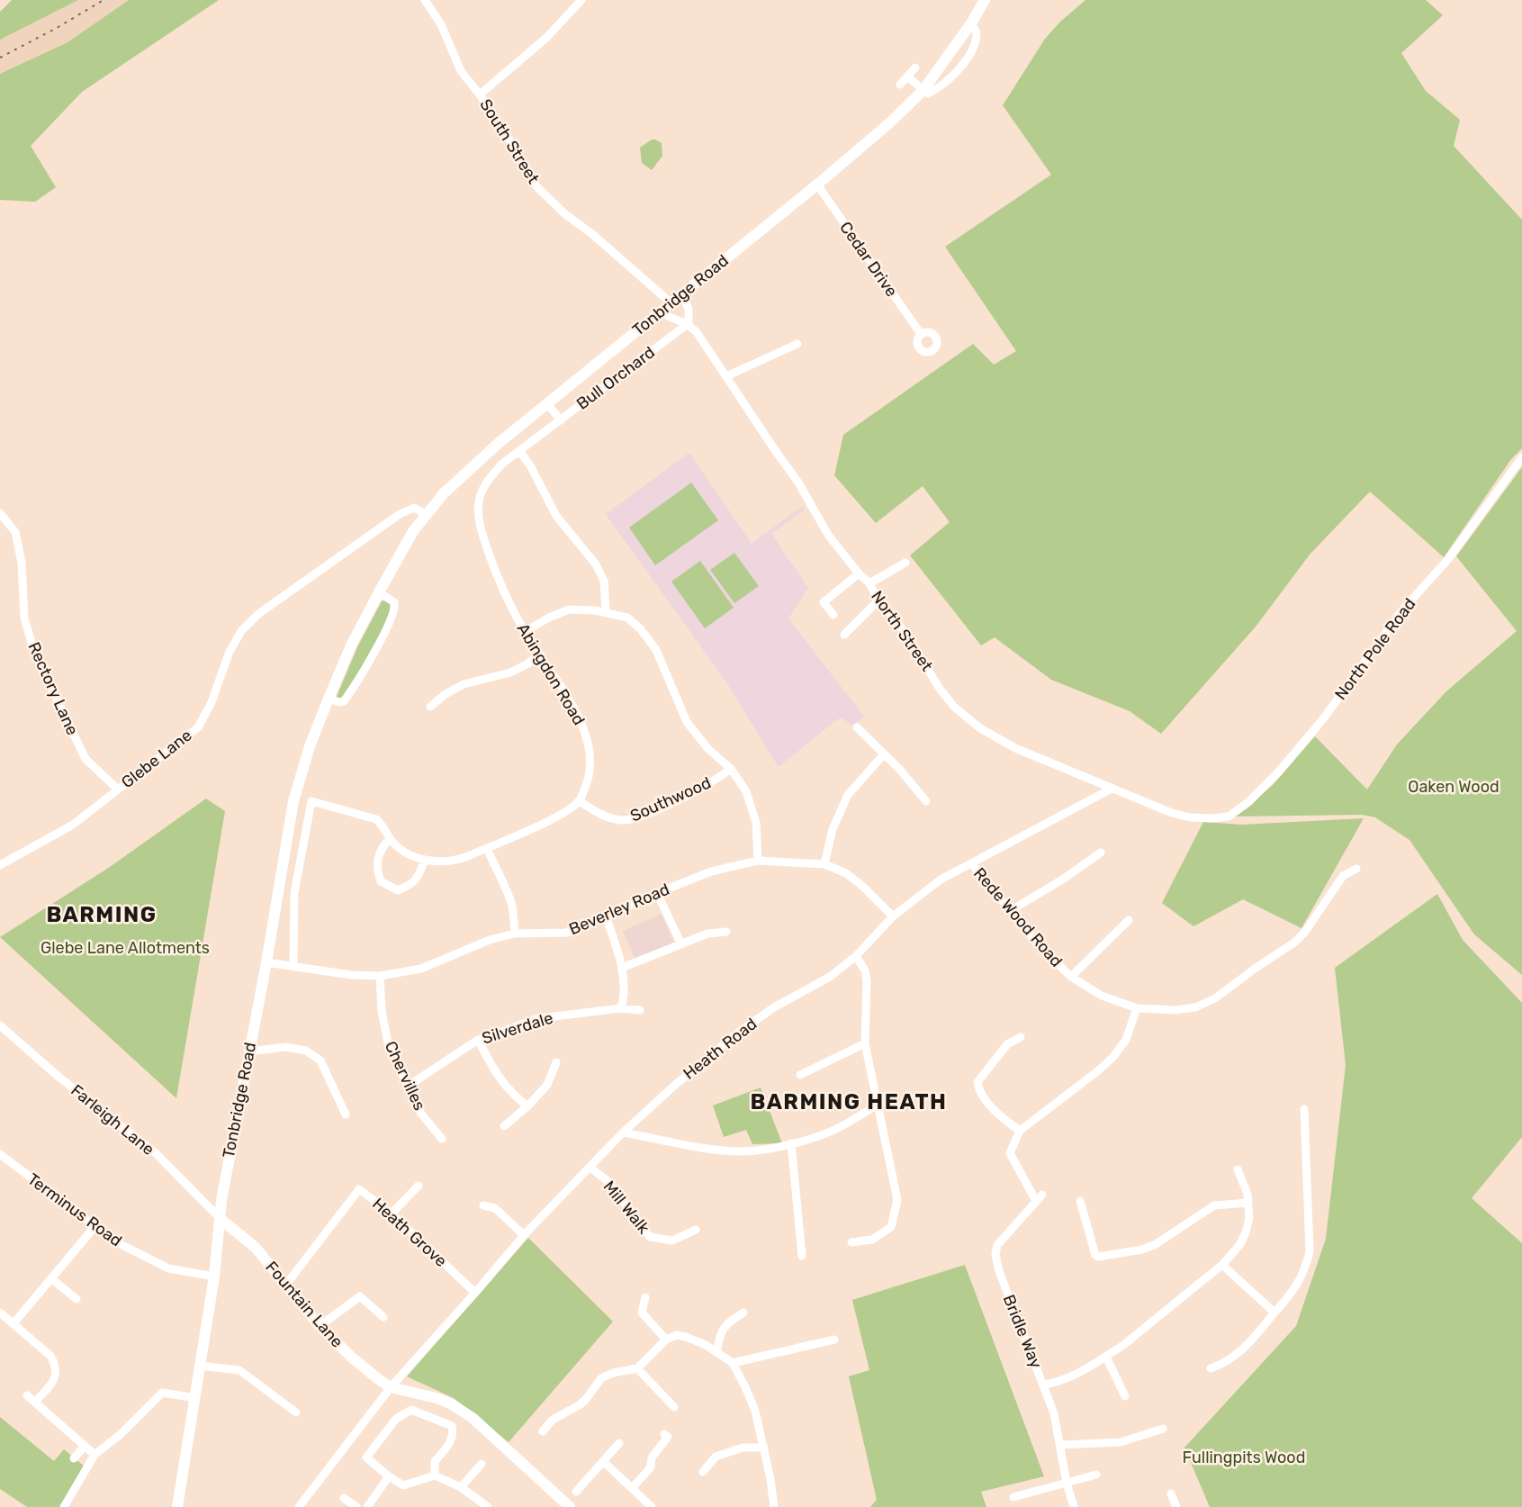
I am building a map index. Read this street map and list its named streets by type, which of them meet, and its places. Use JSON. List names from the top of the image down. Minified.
{"streets":{"main road":["Tonbridge Road","Fountain Lane"],"street":["South Street","Cedar Drive","Bull Orchard","North Street","North Pole Road","Abingdon Road","Rectory Lane","Glebe Lane","Southwood","Beverley Road","Rede Wood Road","Silverdale","Heath Road","Chervilles","Farleigh Lane","Mill Walk","Terminus Road","Heath Grove","Bridle Way"]},"crossings":[["South Street","Tonbridge Road"],["Cedar Drive","Tonbridge Road"],["Tonbridge Road","Bull Orchard"],["Tonbridge Road","North Street"],["Tonbridge Road","Glebe Lane"],["Tonbridge Road","Beverley Road"],["Tonbridge Road","Farleigh Lane"],["Tonbridge Road","Terminus Road"],["Tonbridge Road","Fountain Lane"],["Bull Orchard","North Street"],["Bull Orchard","Abingdon Road"],["North Street","North Pole Road"],["North Street","Heath Road"],["Abingdon Road","Southwood"],["Rectory Lane","Glebe Lane"],["Beverley Road","Heath Road"],["Beverley Road","Chervilles"],["Rede Wood Road","Heath Road"],["Silverdale","Chervilles"],["Heath Road","Mill Walk"],["Heath Road","Heath Grove"],["Heath Road","Fountain Lane"],["Farleigh Lane","Fountain Lane"],["Heath Grove","Fountain Lane"]],"districts":["BARMING","BARMING HEATH"],"parks":["Oaken Wood","Glebe Lane Allotments","Fullingpits Wood"]}
